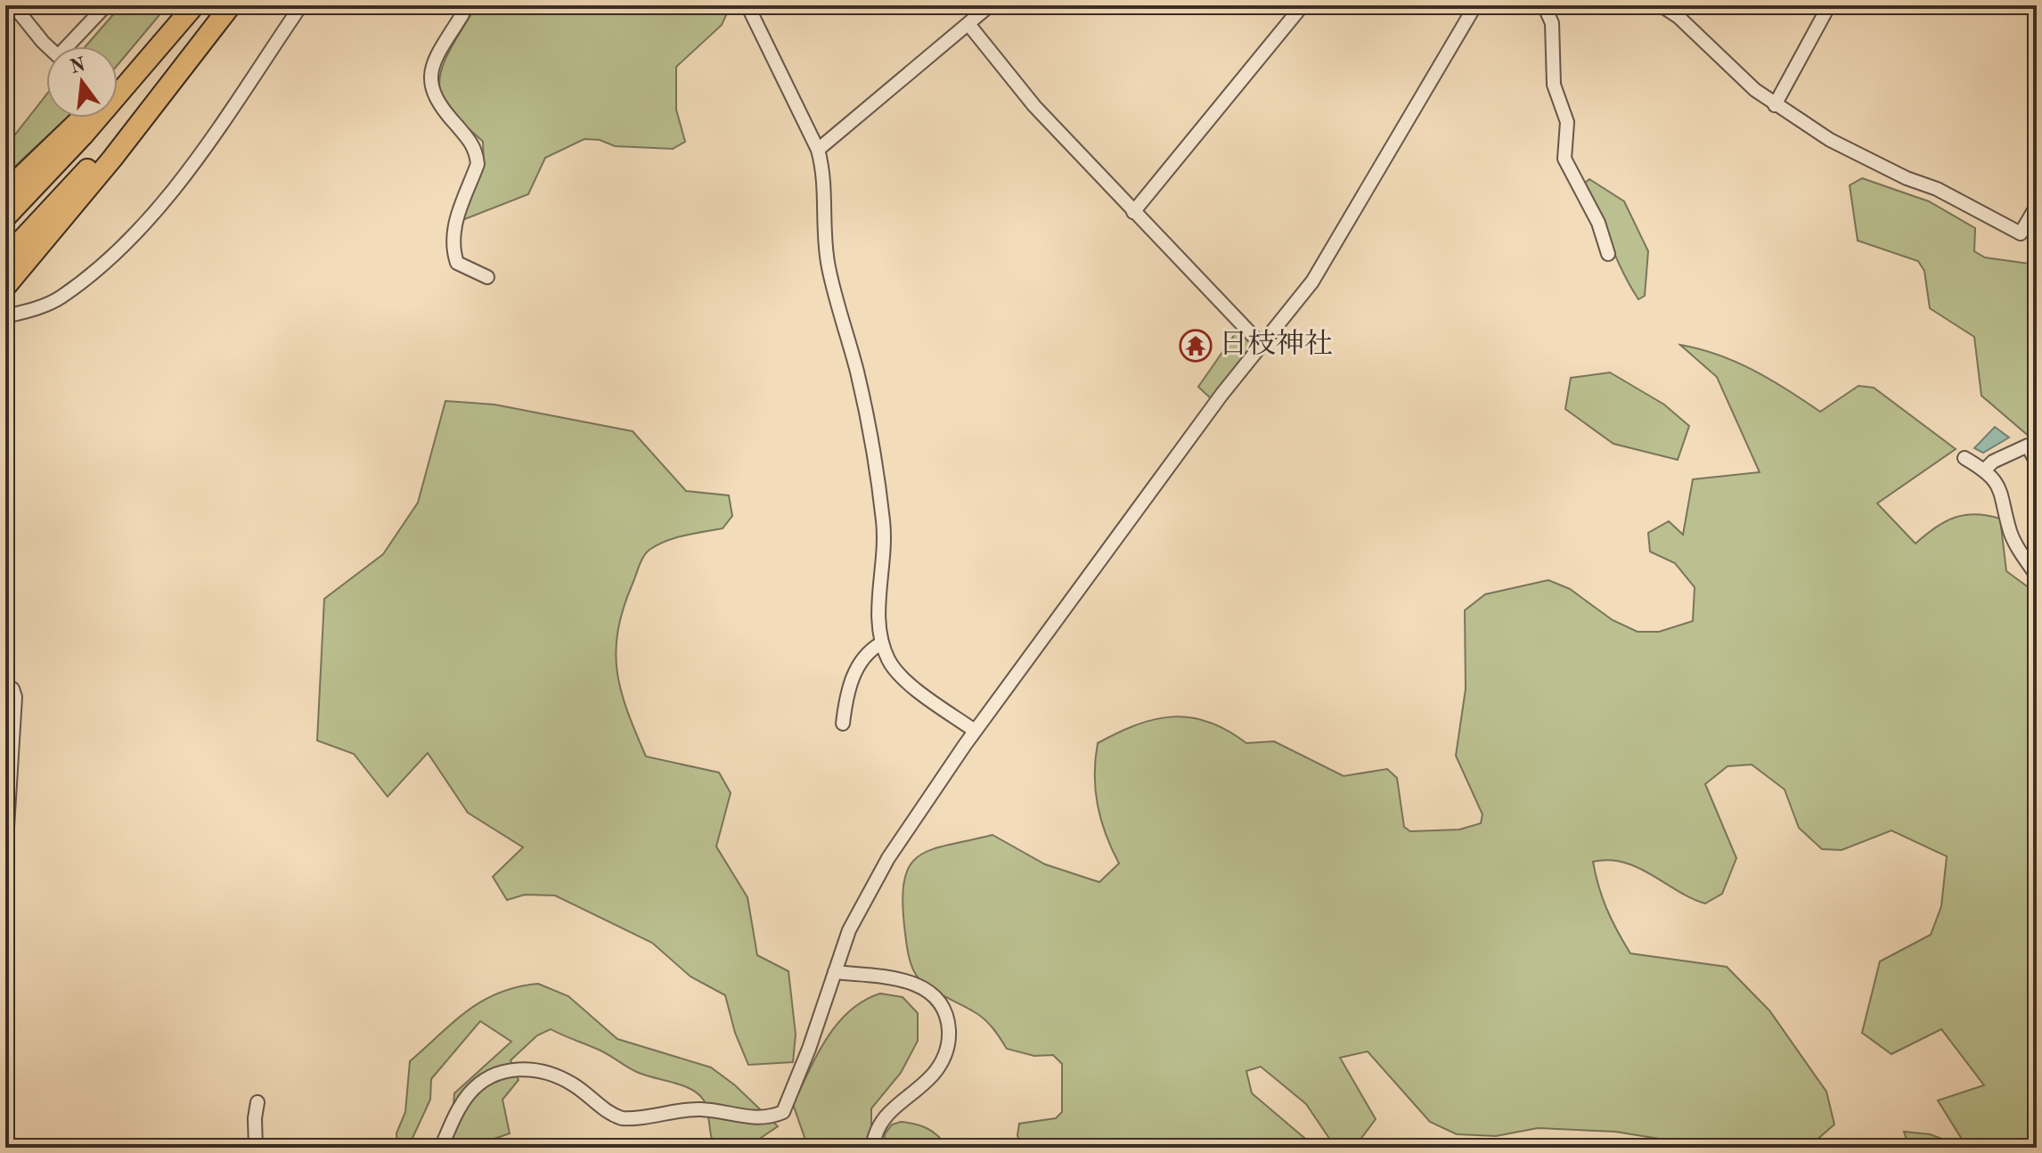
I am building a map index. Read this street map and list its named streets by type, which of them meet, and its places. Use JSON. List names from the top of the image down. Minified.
{"places":{"temple":["日枝神社"]},"north":"top"}
